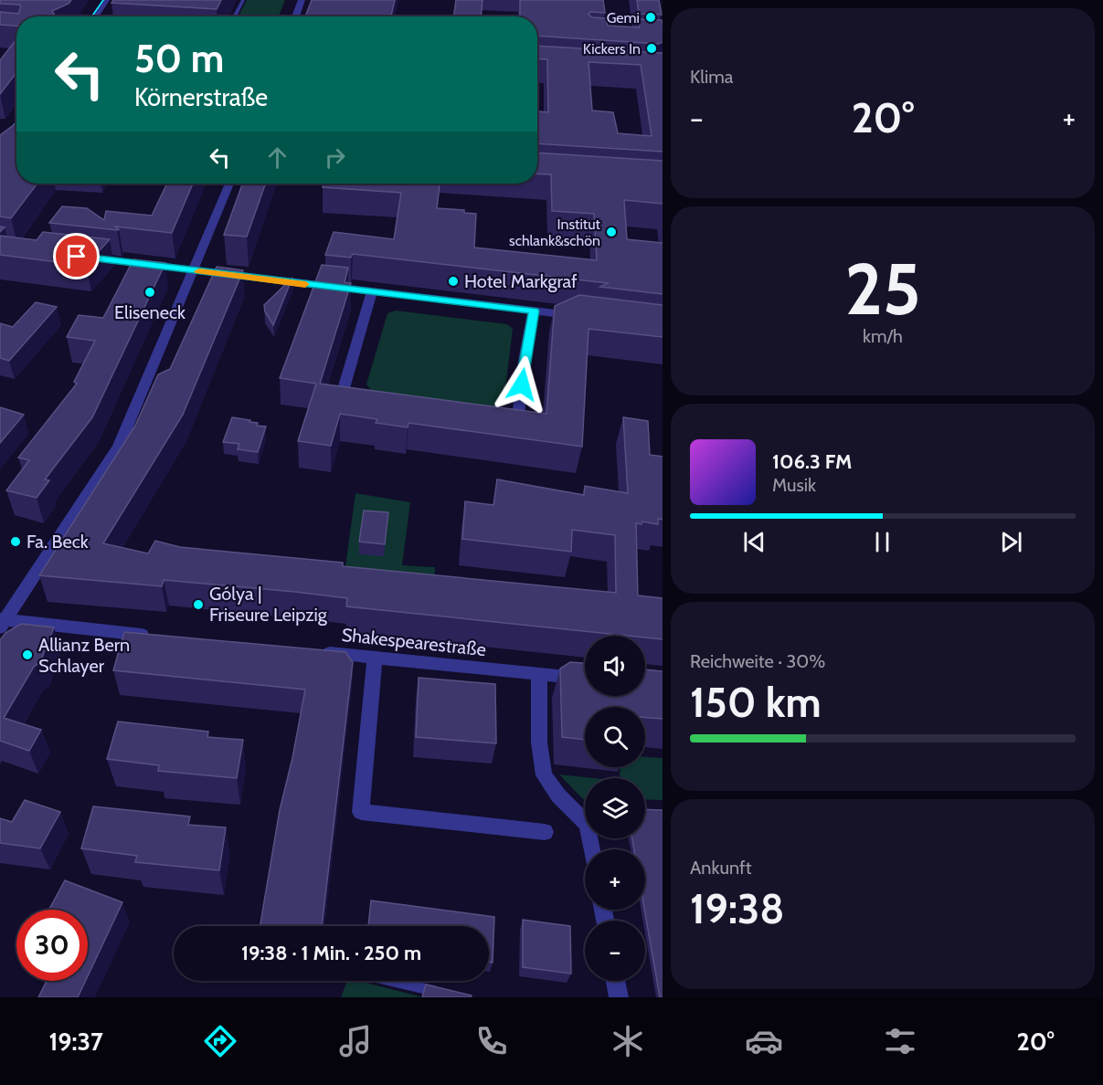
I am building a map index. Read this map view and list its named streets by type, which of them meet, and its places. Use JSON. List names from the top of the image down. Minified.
{"streets":{"street":["Shakespearestraße"]},"places":["Gemi","Kickers In","Institut schlank&schön","Hotel Markgraf","Eliseneck","Fa. Beck","Gólya | Friseure Leipzig","Allianz Bern Schlayer"],"page":{"tile":["Klima",["25","km/h"],["Reichweite · 30%","150 km"],["Ankunft","19:38"]],"turn":["50 m","Körnerstraße"],"heat":["−","20°","+"],"song":["106.3 FM","Musik"],"map_buttons":["+","−"],"limit":"30","trip":"19:38 · 1 Min. · 250 m","tabs":["19:37","20°"]}}
